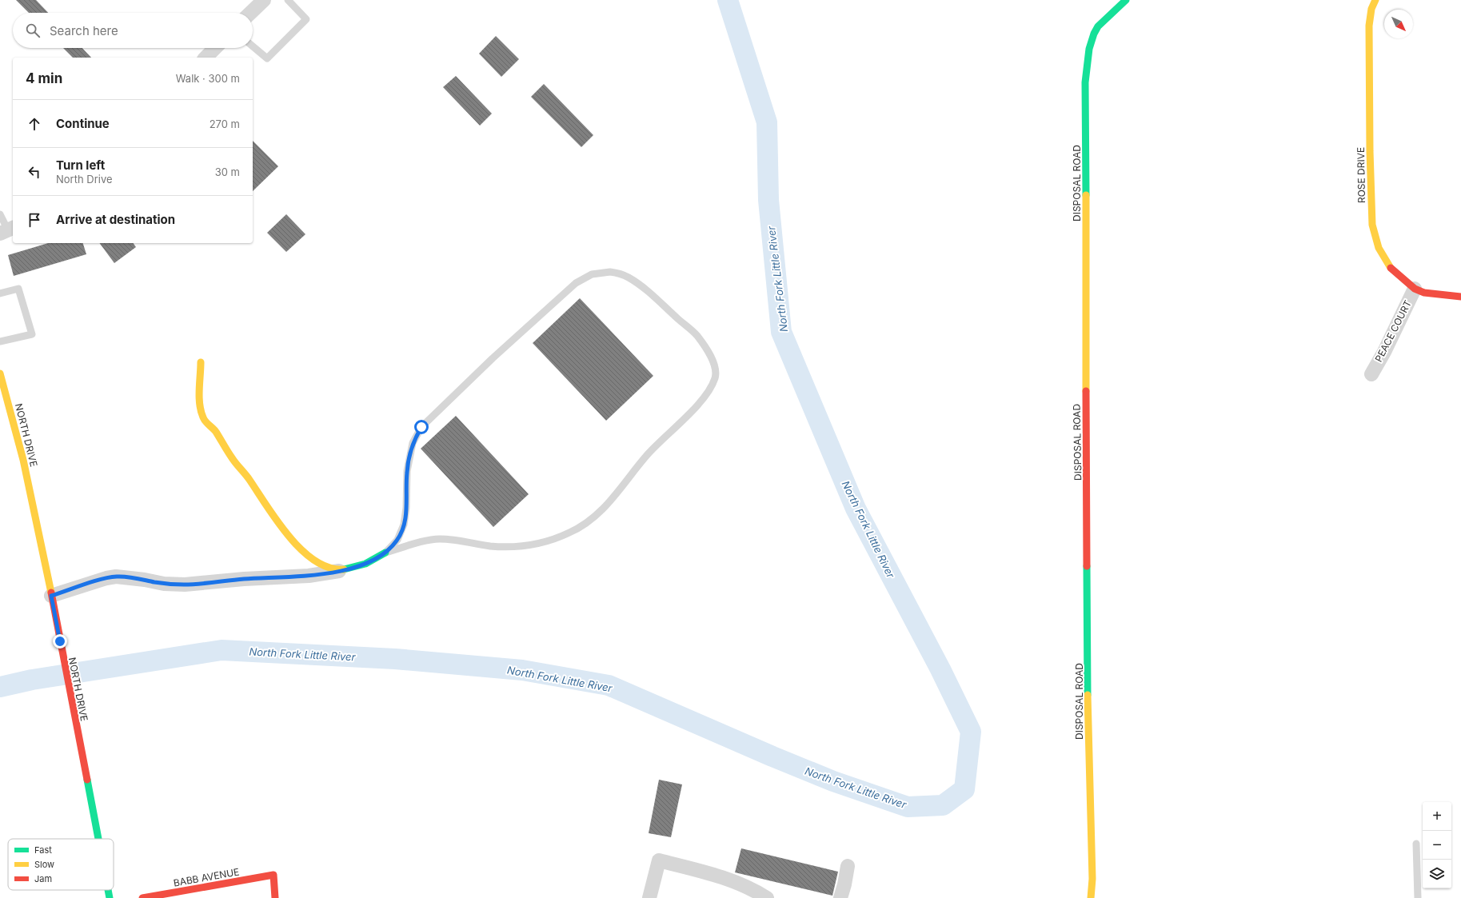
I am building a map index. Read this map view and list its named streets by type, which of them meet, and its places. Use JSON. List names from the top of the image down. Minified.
{"streets":{"street":["ROSE DRIVE","DISPOSAL ROAD","PEACE COURT","NORTH DRIVE","BABB AVENUE"]},"crossings":[["ROSE DRIVE","PEACE COURT"]],"water":["North Fork Little River"],"legend":["Fast","Slow","Jam"],"north":"bottom right","page":{"search":"Search here","heading":["4 min","Walk · 300 m"],"list":[["Continue","270 m"],["Turn left","North Drive","30 m"],"Arrive at destination"],"map_buttons":["+","−"]}}
